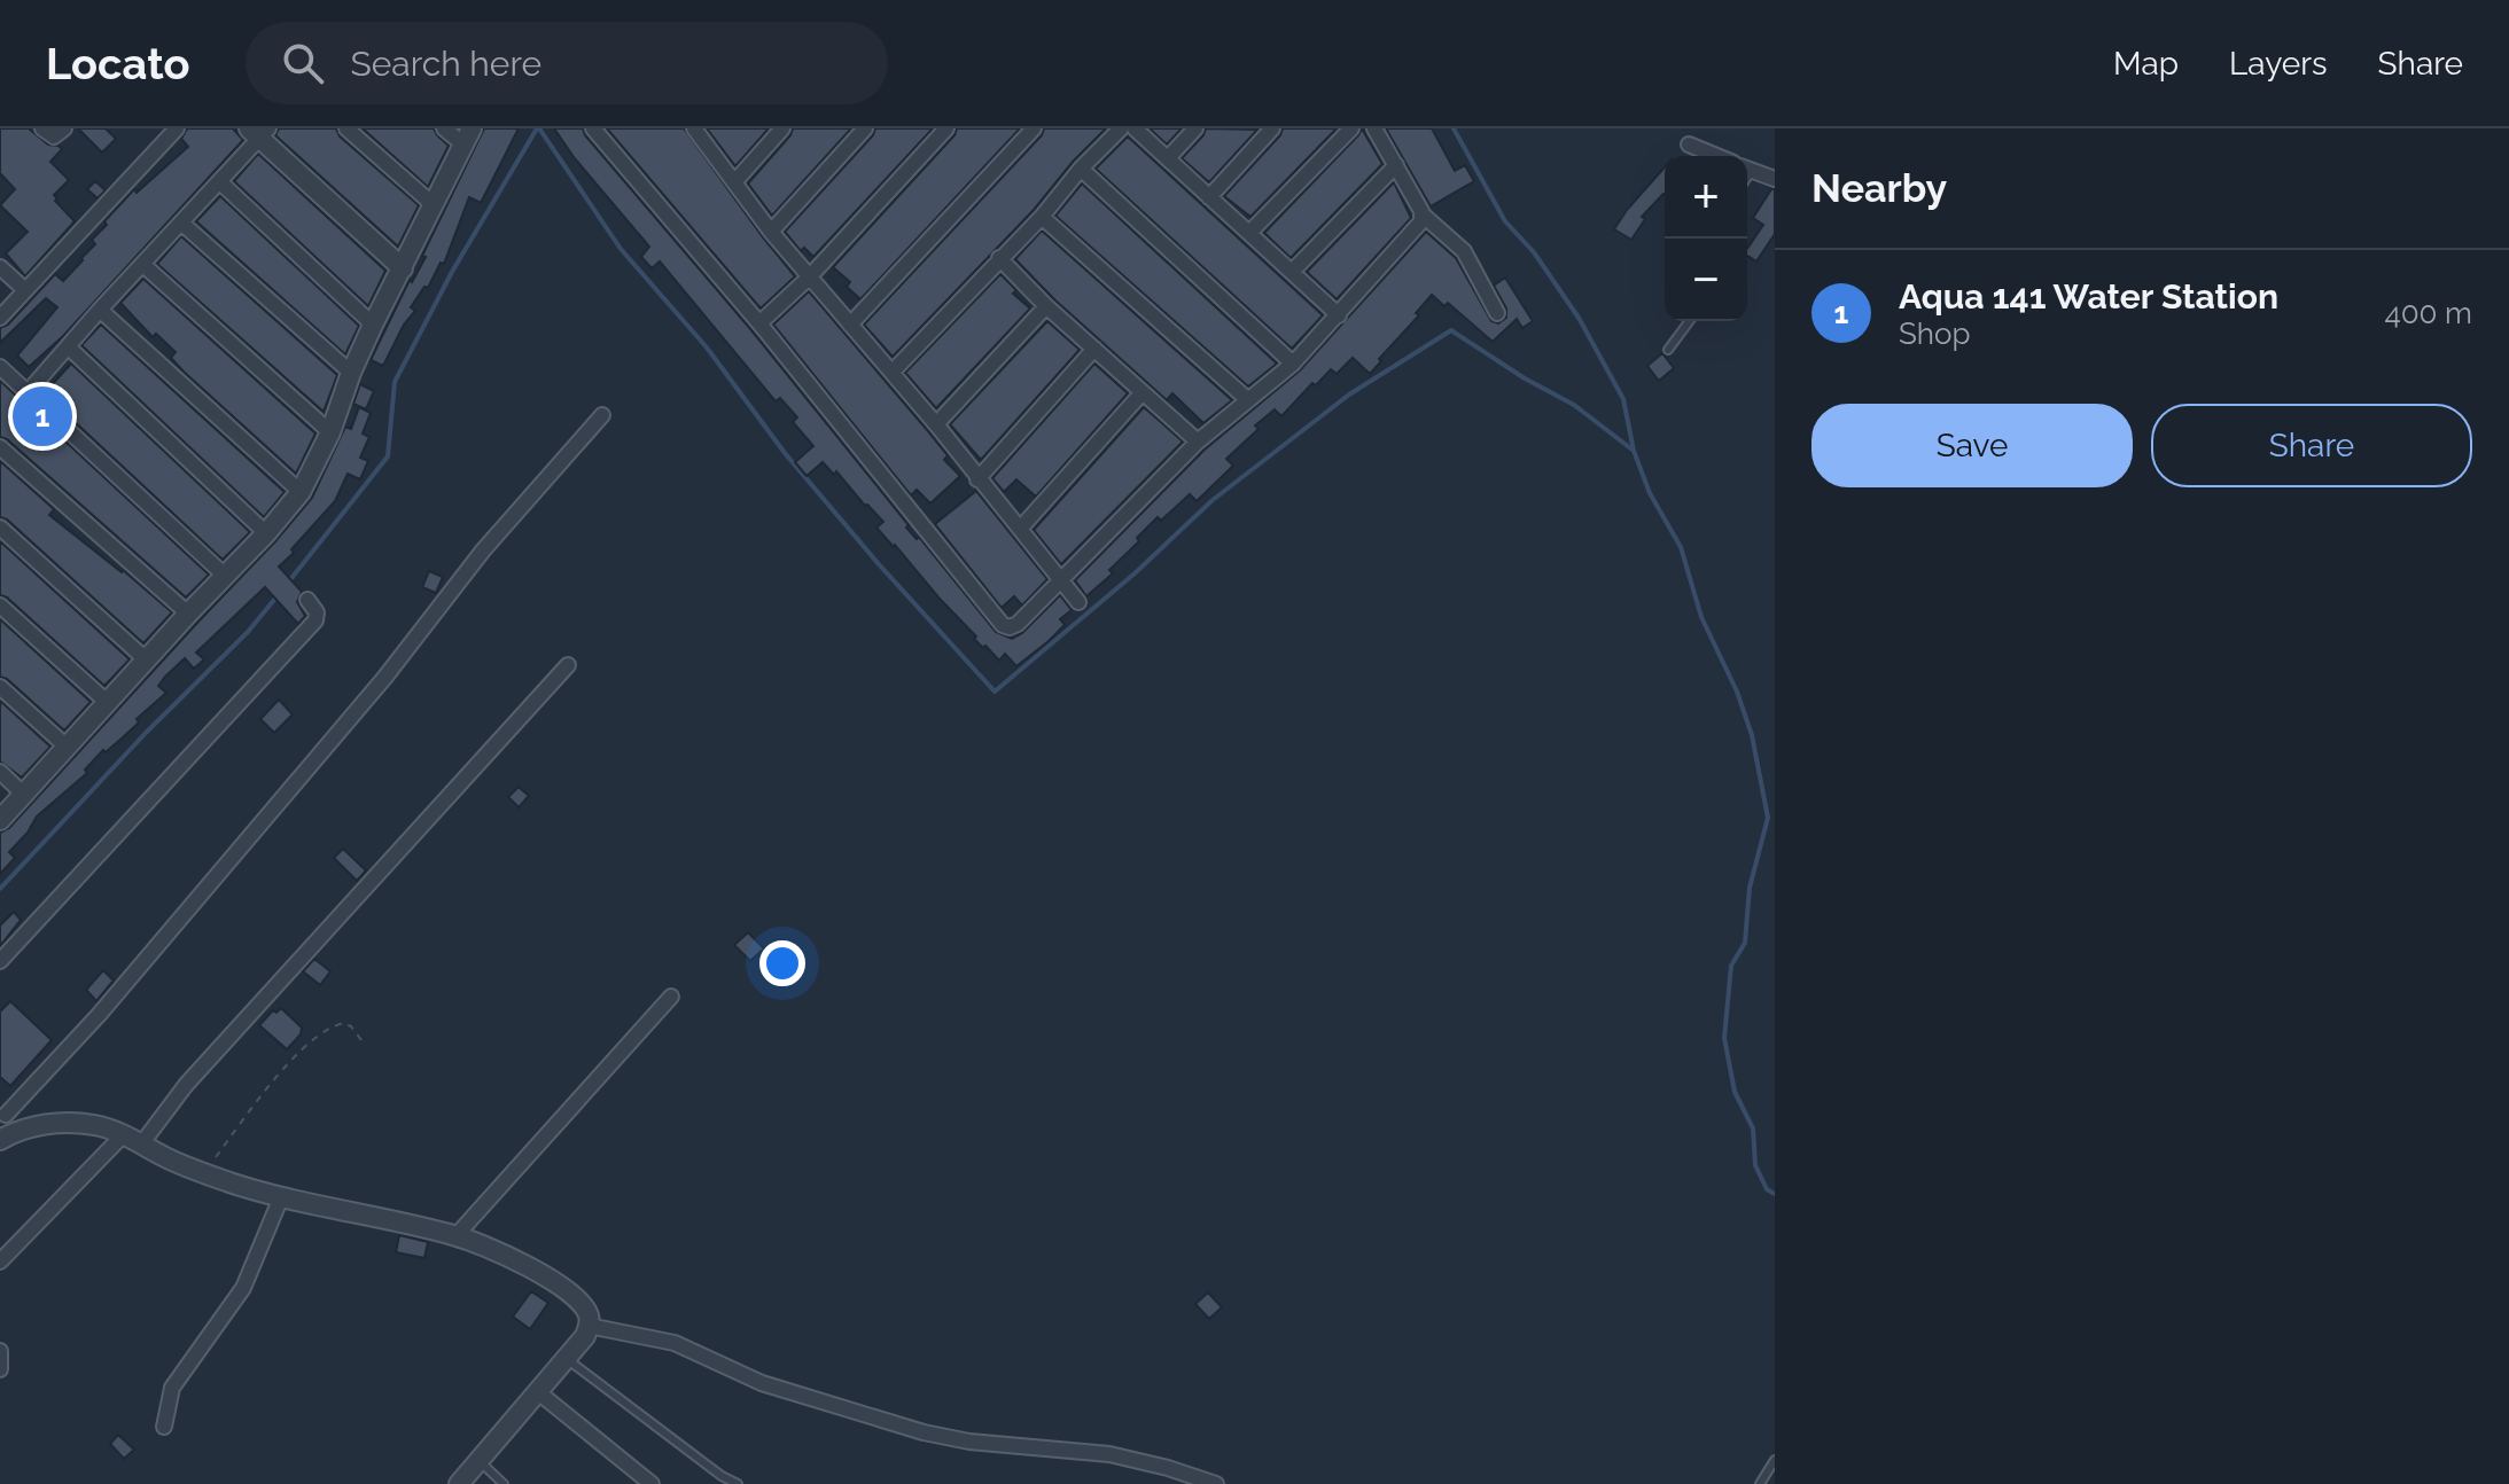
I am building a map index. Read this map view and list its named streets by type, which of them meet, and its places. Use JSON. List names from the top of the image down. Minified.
{"page":{"header":"Locato","search":"Search here","nav":["Map","Layers","Share"],"heading":"Nearby","map_buttons":["+","−"],"list":[{"mark":"1","name":"Aqua 141 Water Station","note":"Shop","value":"400 m"}],"buttons":["Save","Share"],"pins":"1"}}
